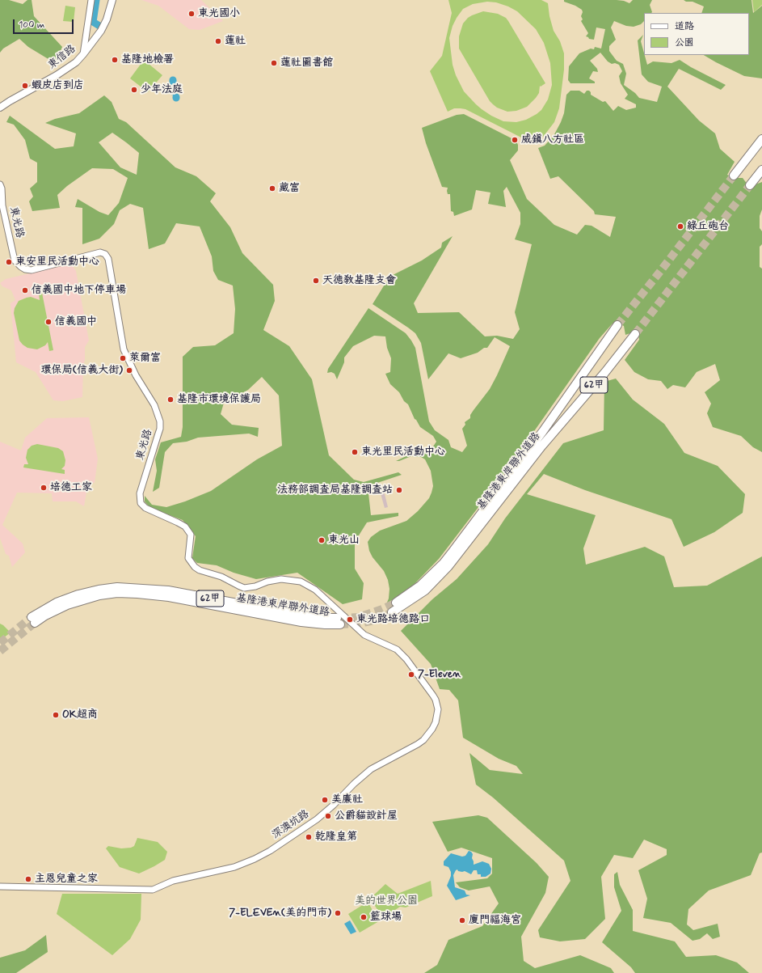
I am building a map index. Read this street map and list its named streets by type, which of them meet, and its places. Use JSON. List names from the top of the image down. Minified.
{"streets":{"highway":["62甲","基隆港東岸聯外道路"],"main road":["東信路"],"street":["東光路","深澳坑路"]},"crossings":[["東光路","深澳坑路"]],"parks":["美的世界公園"],"places":["東光國小","蓮社","基隆地檢署","蓮社圖書館","蝦皮店到店","少年法庭","威鎮八方社區","藏富","綠丘砲台","東安里民活動中心","天德教基隆支會","信義國中地下停車場","信義國中","萊爾富","環保局(信義大街)","基隆市環境保護局","東光里民活動中心","培德工家","法務部調查局基隆調查站","東光山","東光路培德路口","7-Eleven","OK超商","美廉社","公爵貓設計屋","乾隆皇第","主恩兒童之家","7-ELEVEn(美的門市)","籃球場","廈門福海宮"],"legend":["道路","公園"],"scale_bar":"100 m"}
